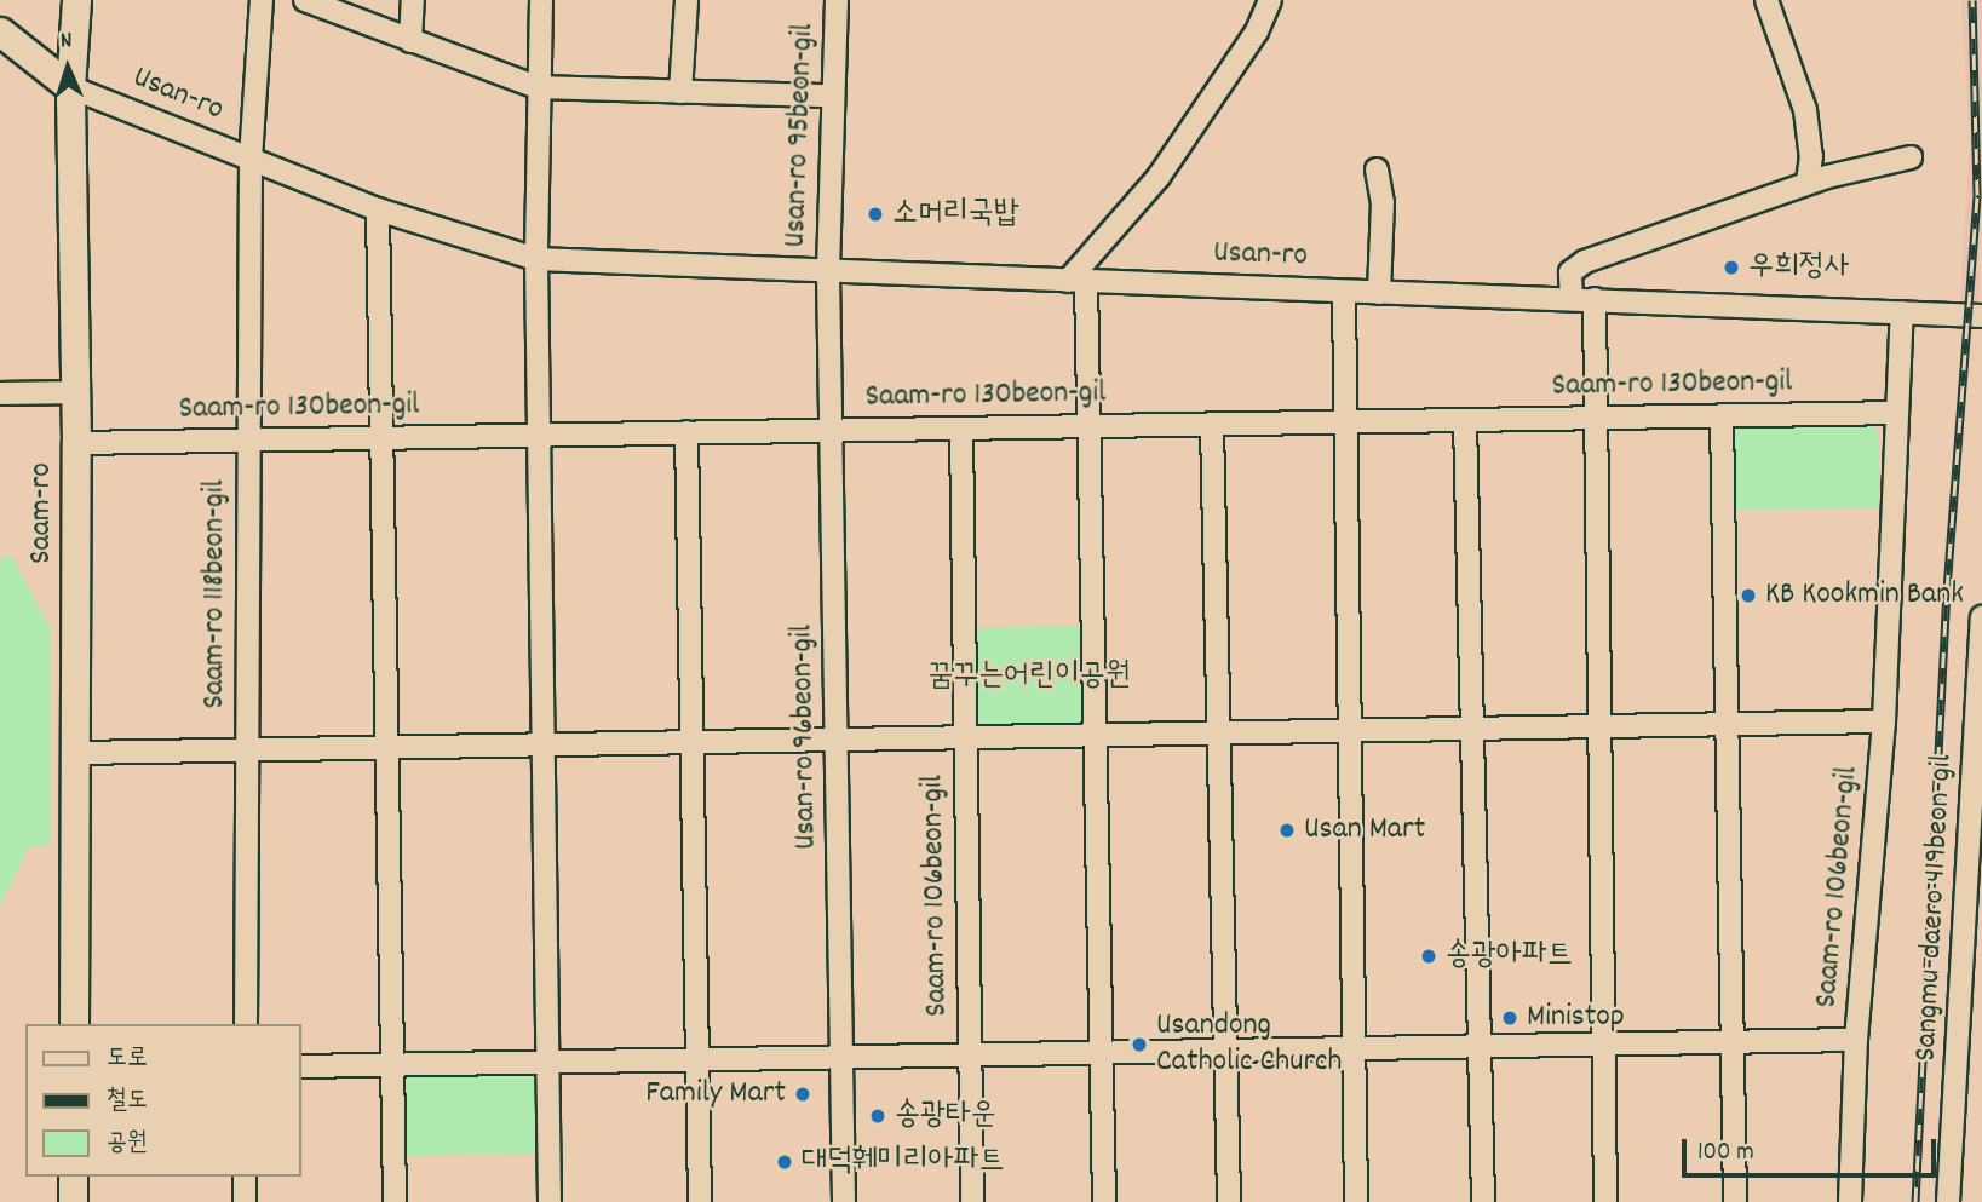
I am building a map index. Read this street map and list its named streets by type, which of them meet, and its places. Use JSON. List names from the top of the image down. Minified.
{"streets":{"main road":["Usan-ro","Saam-ro"],"street":["Usan-ro 95beon-gil","Saam-ro 130beon-gil","Saam-ro 118beon-gil","Usan-ro 96beon-gil","Saam-ro 106beon-gil","Sangmu-daero 419beon-gil"]},"crossings":[["Usan-ro","Usan-ro 95beon-gil"],["Usan-ro","Saam-ro 130beon-gil"],["Usan-ro","Saam-ro"],["Usan-ro","Saam-ro 118beon-gil"],["Usan-ro","Usan-ro 96beon-gil"],["Usan-ro","Saam-ro 106beon-gil"],["Usan-ro 95beon-gil","Usan-ro 96beon-gil"],["Saam-ro 130beon-gil","Saam-ro"],["Saam-ro 130beon-gil","Saam-ro 118beon-gil"],["Saam-ro 130beon-gil","Usan-ro 96beon-gil"],["Saam-ro 130beon-gil","Saam-ro 106beon-gil"],["Saam-ro","Saam-ro 118beon-gil"],["Saam-ro 118beon-gil","Usan-ro 96beon-gil"],["Saam-ro 118beon-gil","Saam-ro 106beon-gil"],["Usan-ro 96beon-gil","Saam-ro 106beon-gil"]],"parks":["꿈꾸는어린이공원"],"places":["소머리국밥","우희정사","KB Kookmin Bank","Usan Mart","송광아파트","Ministop","Usandong Catholic Church","Family Mart","송광타운","대덕훼미리아파트"],"legend":["도로","철도","공원"],"scale_bar":"100 m","north":"top"}
